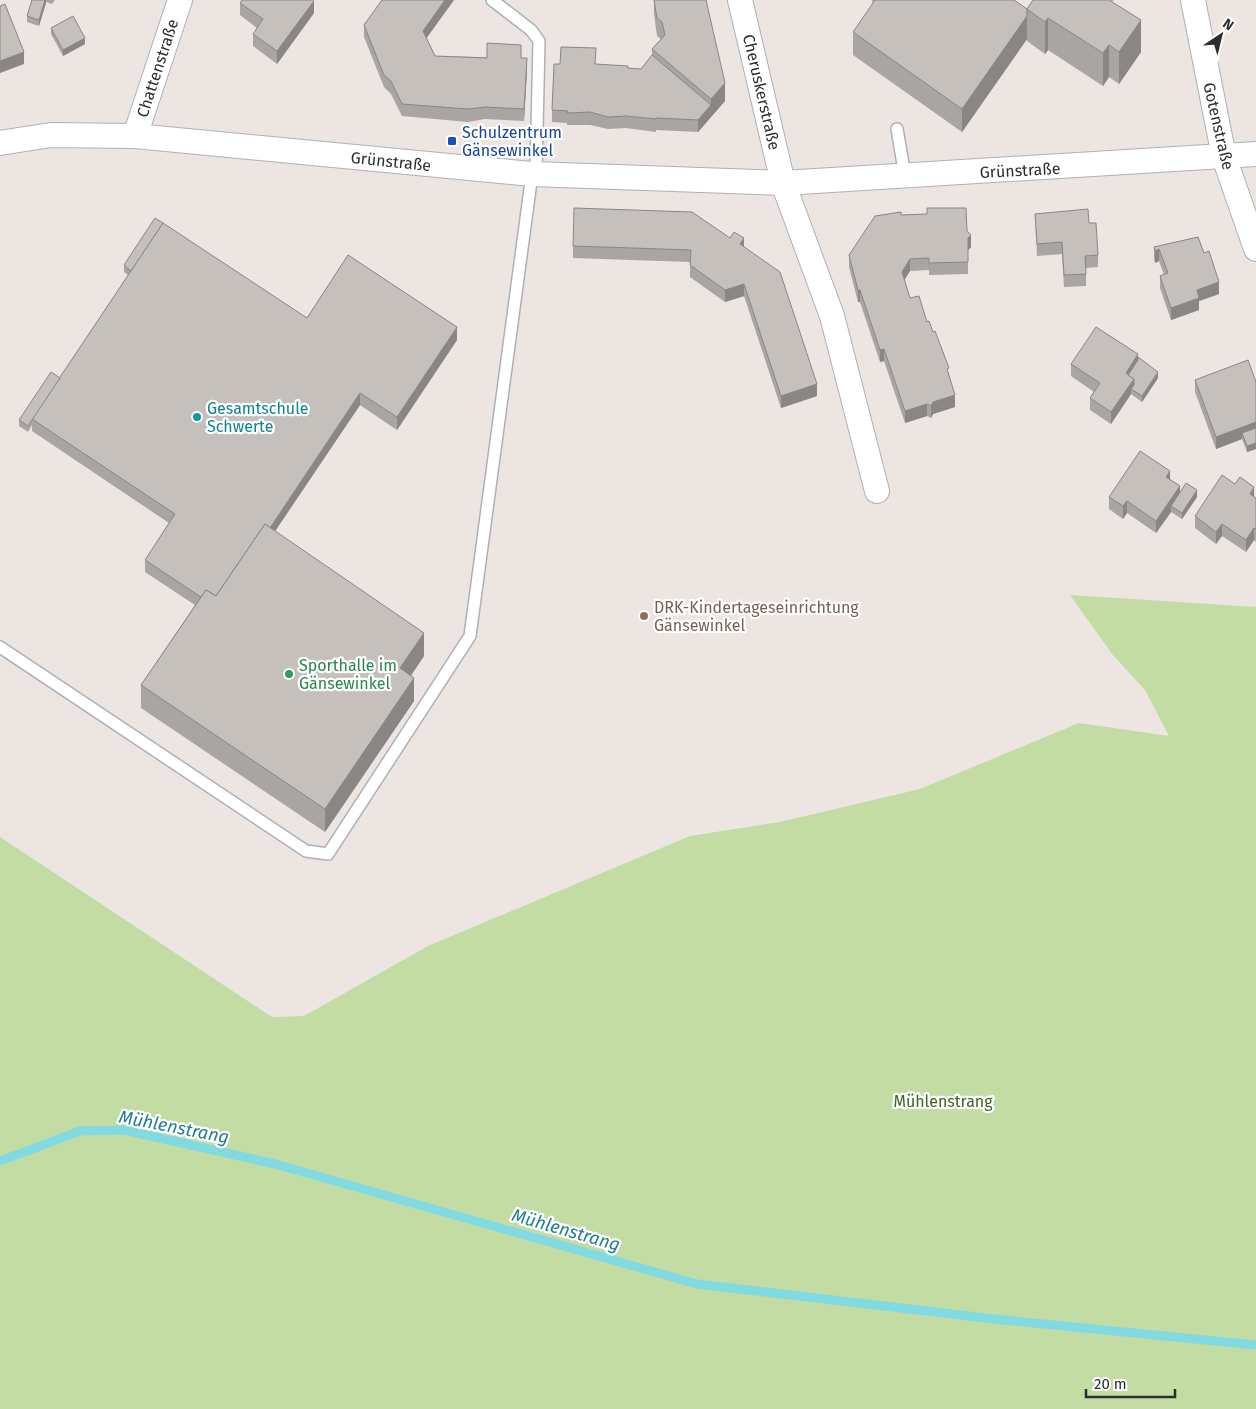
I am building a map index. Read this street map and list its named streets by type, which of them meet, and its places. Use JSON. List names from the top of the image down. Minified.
{"streets":{"street":["Chattenstraße","Cheruskerstraße","Gotenstraße","Grünstraße"]},"crossings":[["Chattenstraße","Grünstraße"],["Cheruskerstraße","Grünstraße"],["Gotenstraße","Grünstraße"]],"water":["Mühlenstrang"],"parks":["Mühlenstrang"],"places":{"transit":["Schulzentrum Gänsewinkel"],"other":["Gesamtschule Schwerte","DRK-Kindertageseinrichtung Gänsewinkel","Sporthalle im Gänsewinkel"]},"scale_bar":"20 m","north":"top right"}
